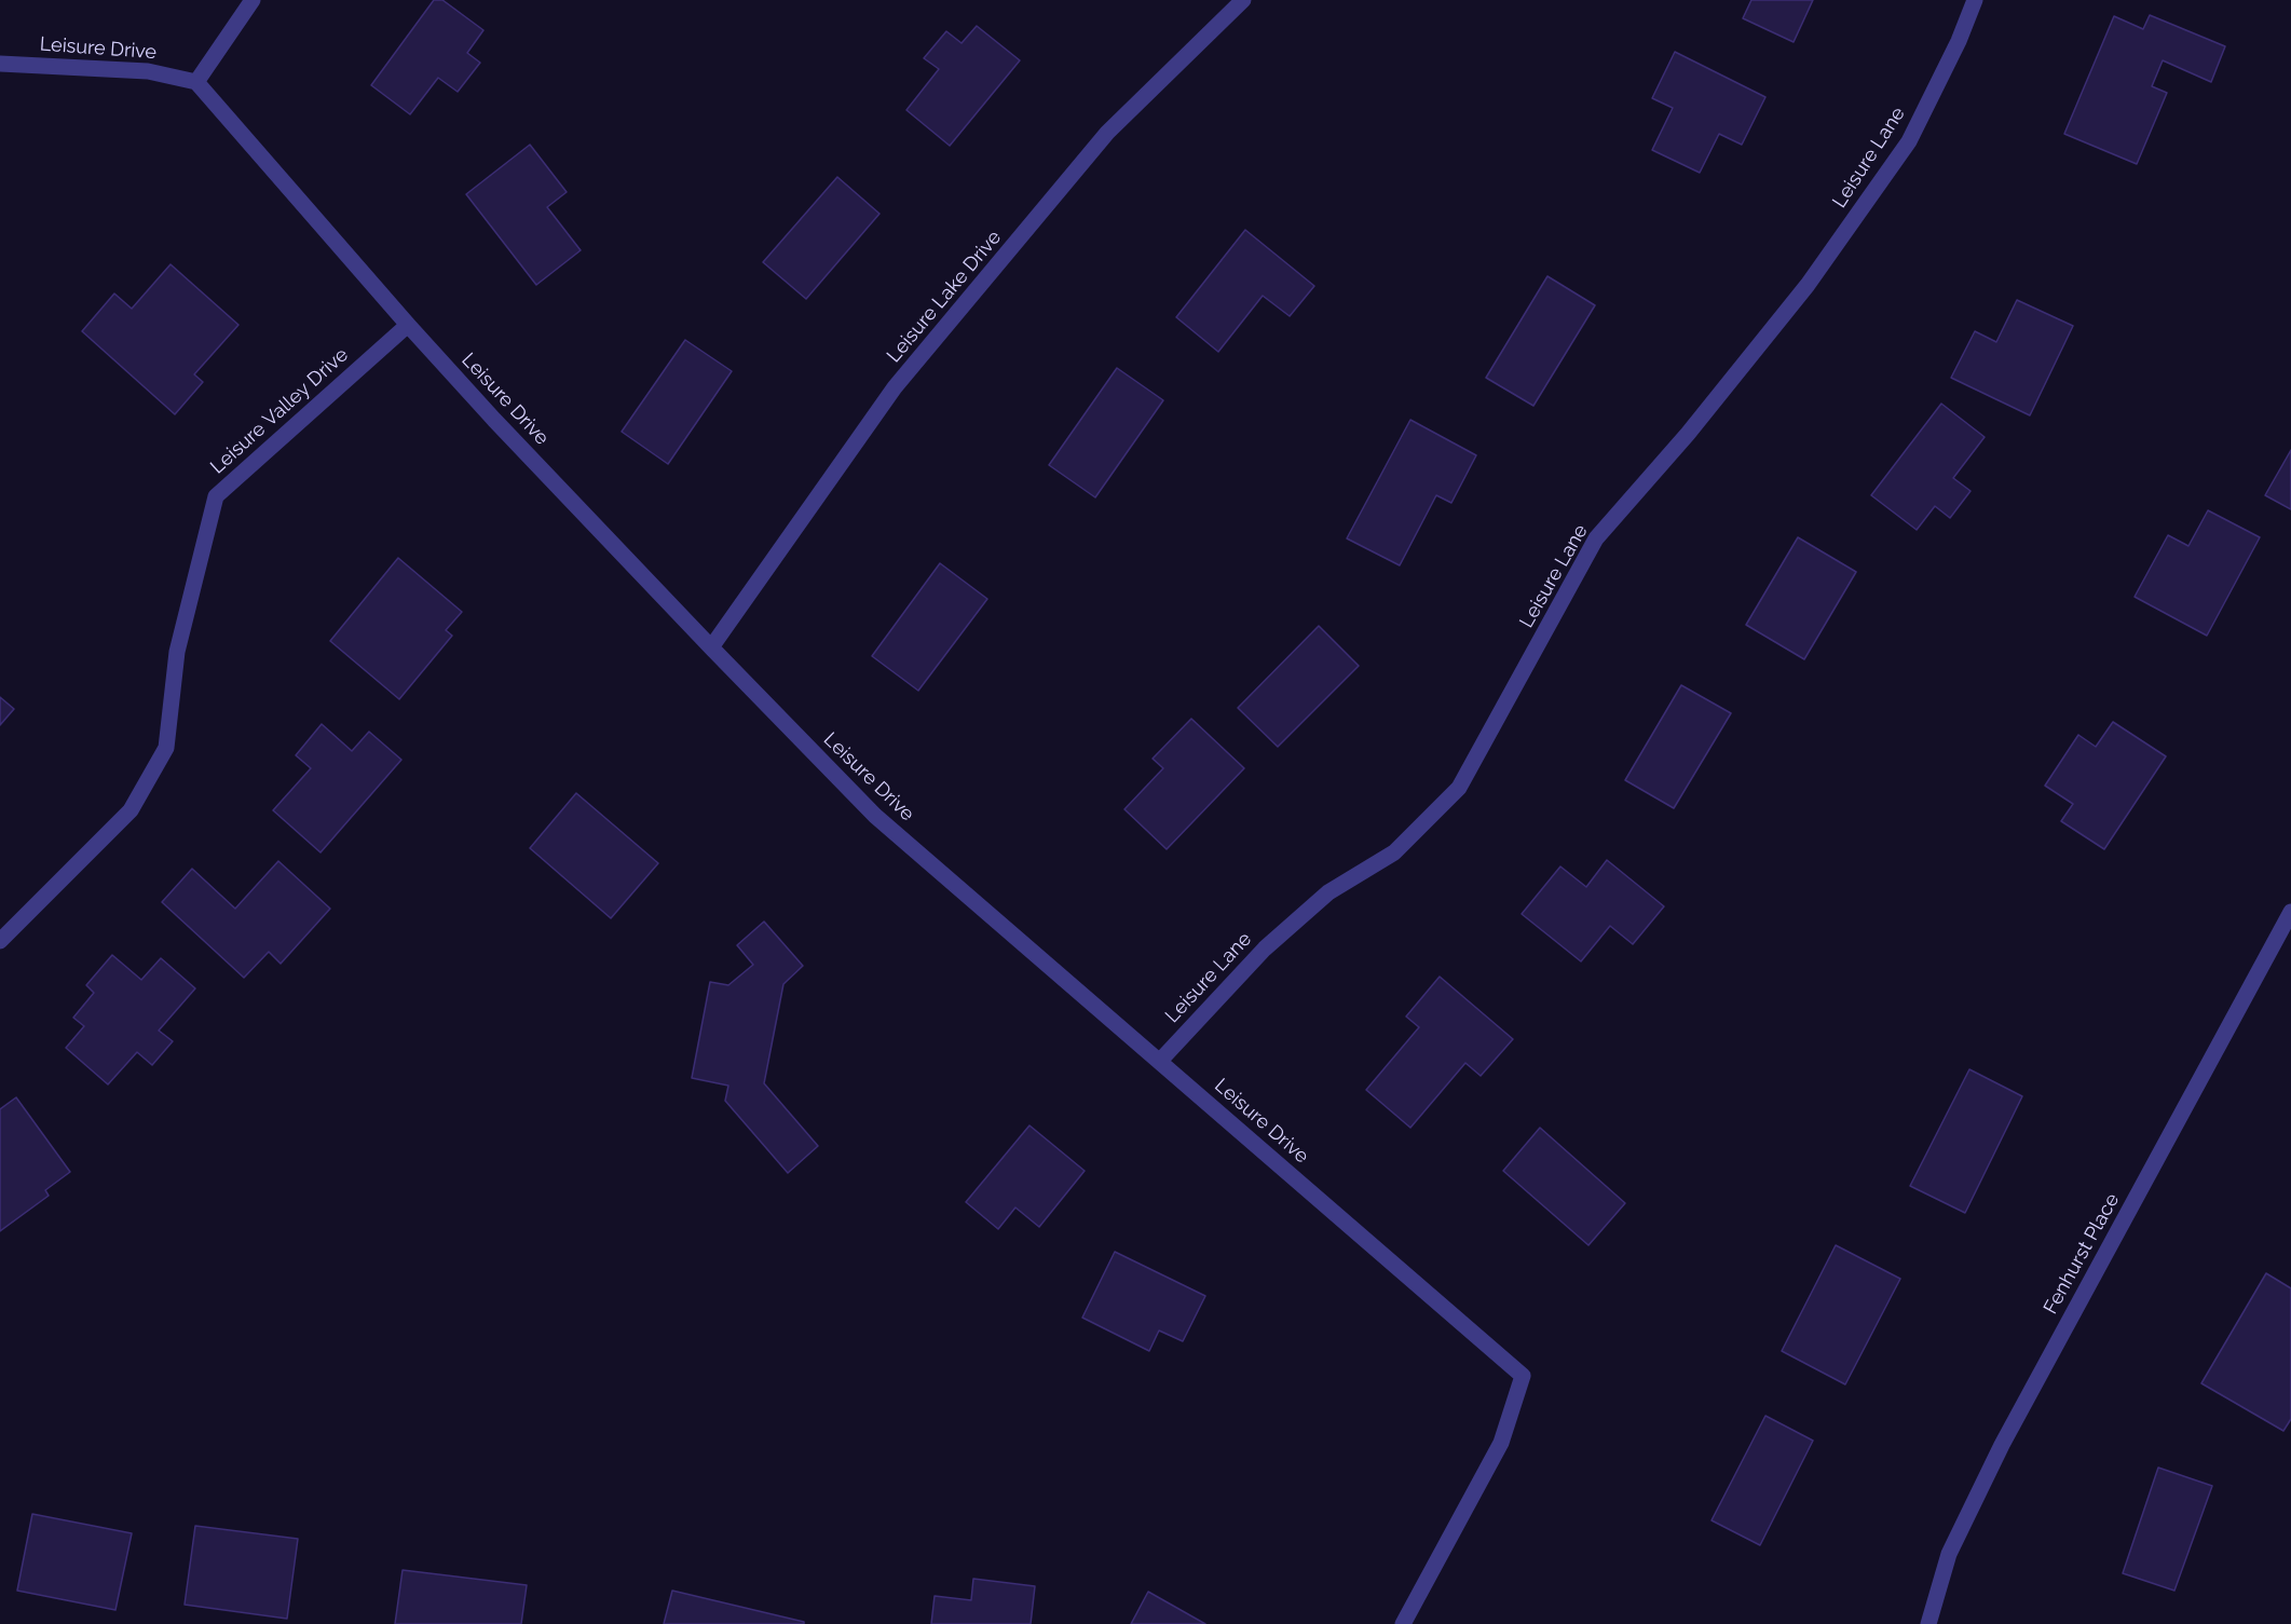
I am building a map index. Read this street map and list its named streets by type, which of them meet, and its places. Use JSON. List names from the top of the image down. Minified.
{"streets":{"street":["Leisure Drive","Leisure Lane","Leisure Lake Drive","Leisure Valley Drive","Fenhurst Place"]},"crossings":[["Leisure Drive","Leisure Lane"],["Leisure Drive","Leisure Lake Drive"],["Leisure Drive","Leisure Valley Drive"]]}
